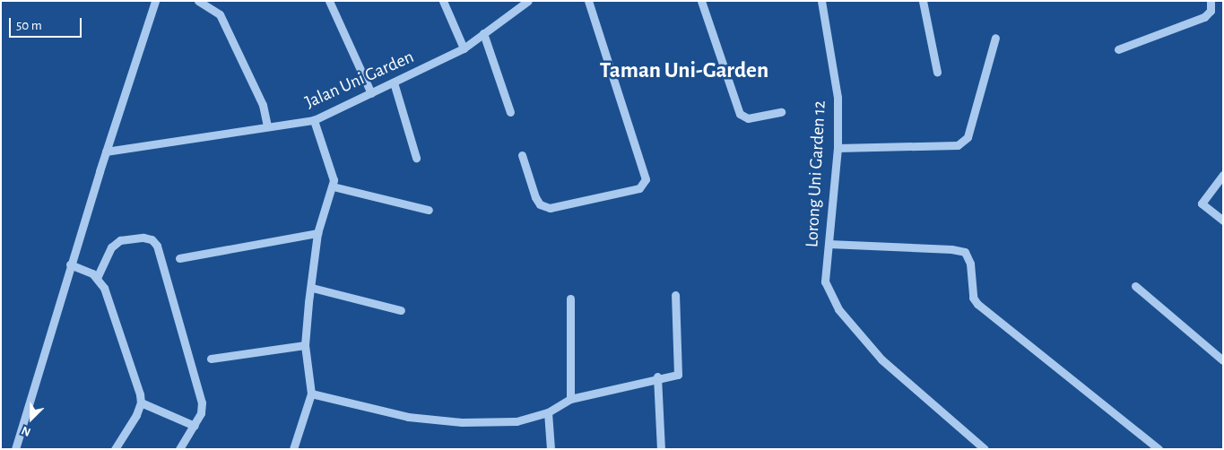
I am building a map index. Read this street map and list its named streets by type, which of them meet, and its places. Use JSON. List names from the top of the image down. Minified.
{"streets":{"street":["Jalan Uni Garden","Lorong Uni Garden 12"]},"districts":["Taman Uni-Garden"],"scale_bar":"50 m","north":"bottom left"}
